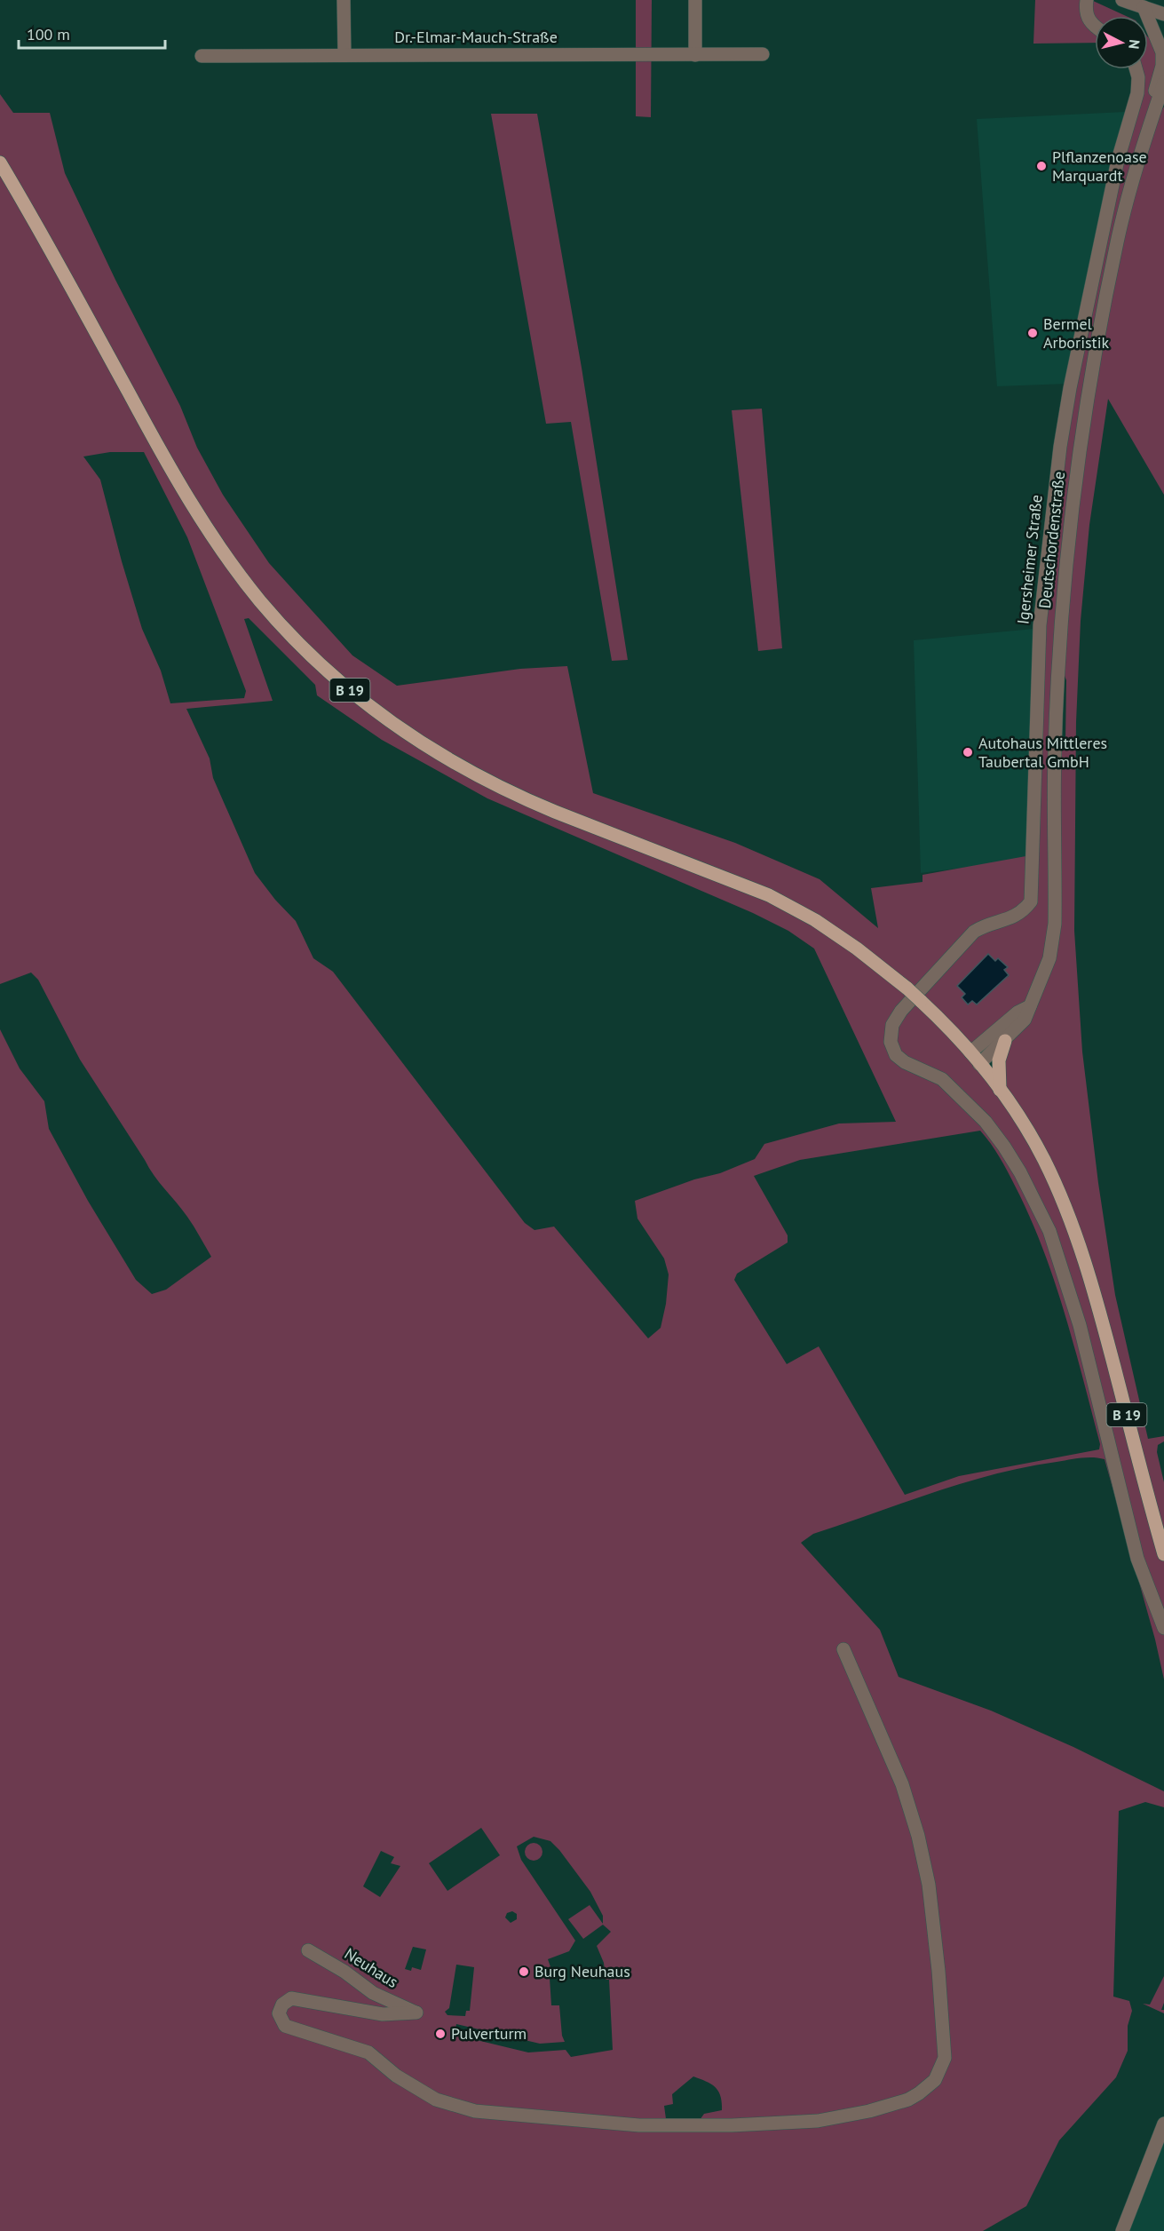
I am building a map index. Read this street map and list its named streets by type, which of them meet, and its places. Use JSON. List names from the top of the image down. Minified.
{"streets":{"main road":["B 19"],"street":["Dr.-Elmar-Mauch-Straße","Deutschordenstraße","Igersheimer Straße","Neuhaus"]},"crossings":[["Deutschordenstraße","B 19"]],"places":["Plflanzenoase Marquardt","Bermel Arboristik","Autohaus Mittleres Taubertal GmbH","Burg Neuhaus","Pulverturm"],"scale_bar":"100 m","north":"right"}
